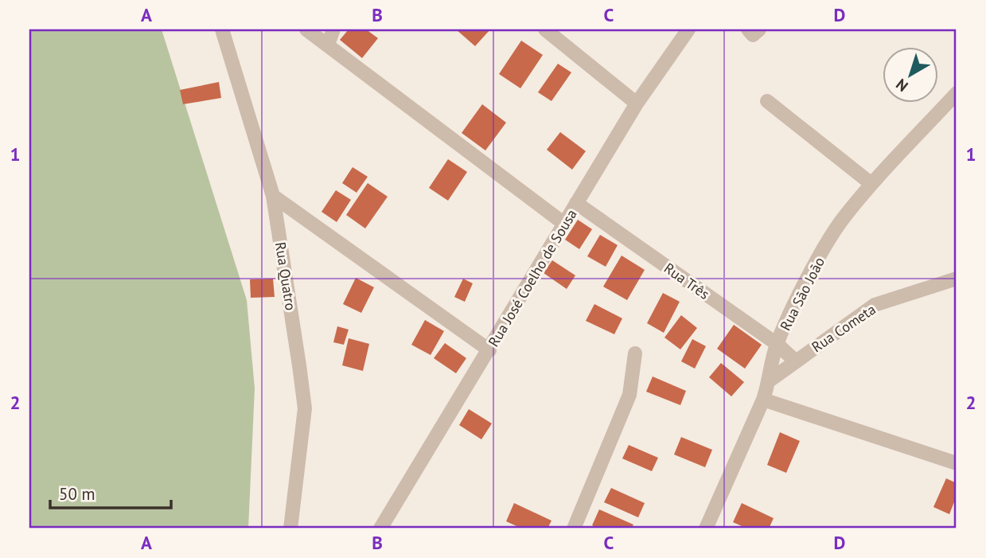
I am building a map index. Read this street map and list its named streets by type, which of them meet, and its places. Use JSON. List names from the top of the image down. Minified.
{"streets":{"street":["Rua Quatro","Rua José Coelho de Sousa","Rua Três","Rua São João","Rua Cometa"]},"crossings":[["Rua José Coelho de Sousa","Rua Três"],["Rua Três","Rua São João"],["Rua Três","Rua Cometa"],["Rua São João","Rua Cometa"]],"scale_bar":"50 m","north":"bottom left","grid":{"columns":["A","B","C","D"],"rows":["1","2"]}}
